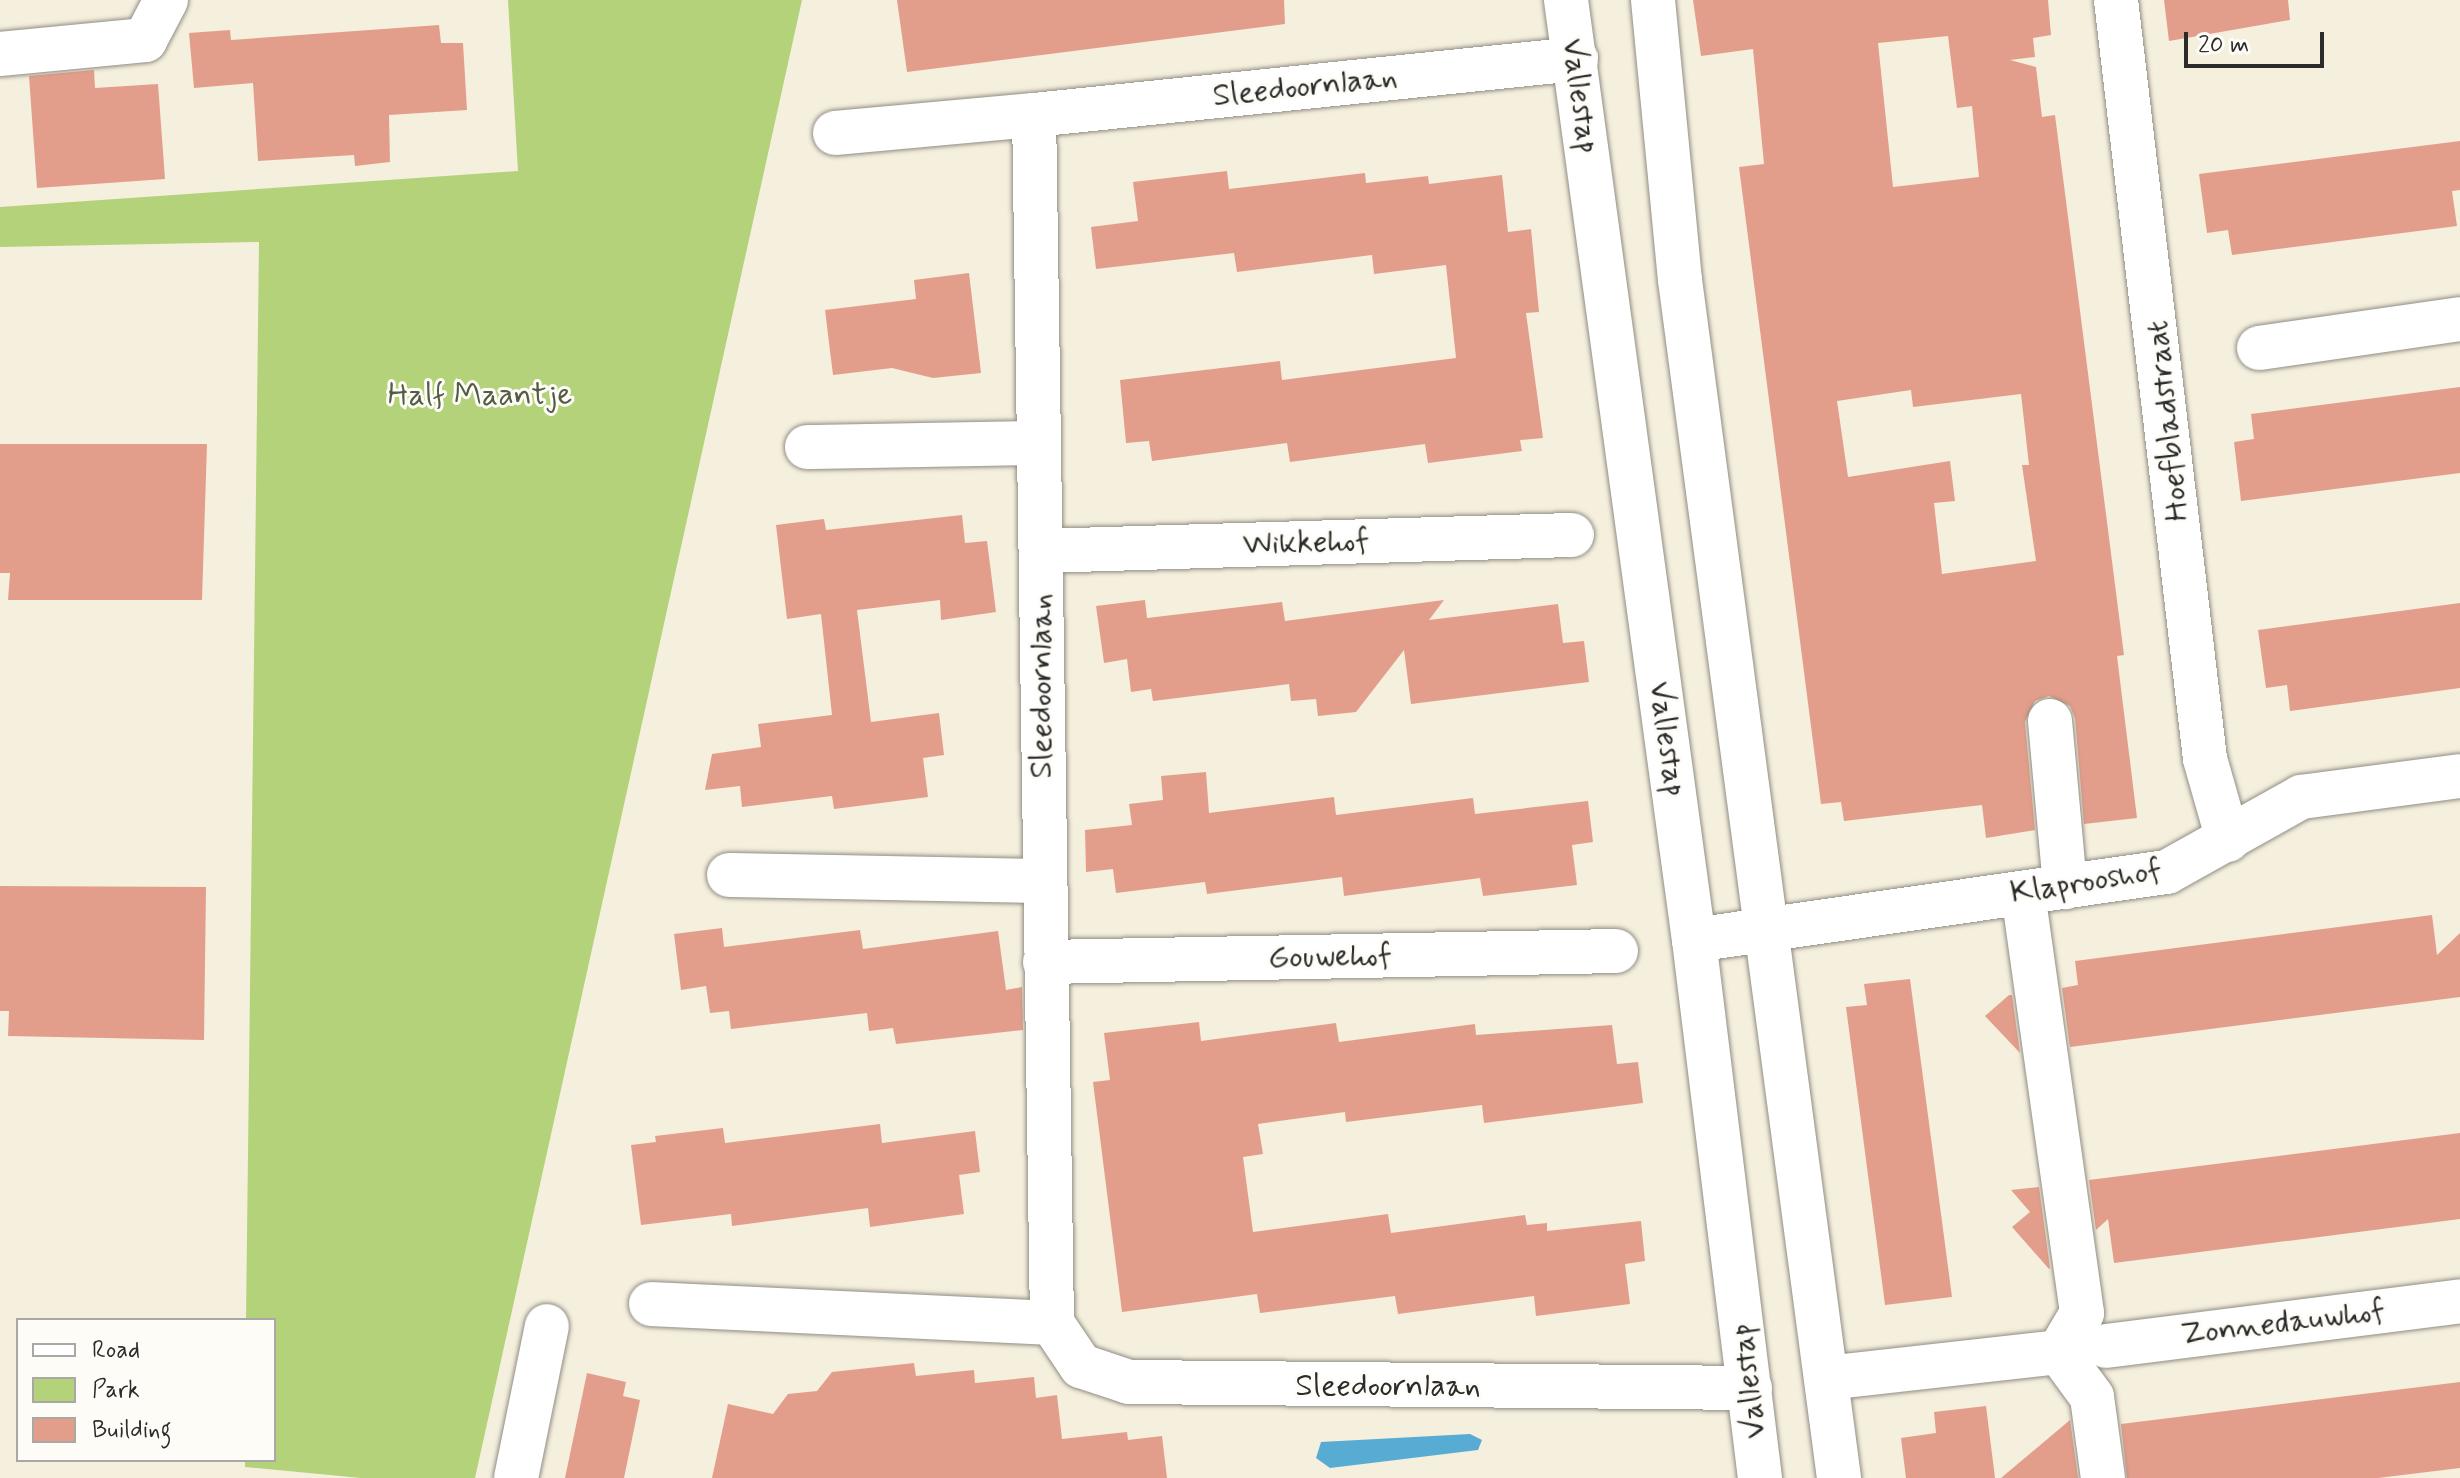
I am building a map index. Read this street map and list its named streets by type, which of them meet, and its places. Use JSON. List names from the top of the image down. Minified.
{"streets":{"street":["Sleedoornlaan","Vallestap","Hoefbladstraat","Wikkehof","Klaprooshof","Gouwehof","Zonnedauwhof"]},"crossings":[["Sleedoornlaan","Vallestap"],["Sleedoornlaan","Wikkehof"],["Sleedoornlaan","Gouwehof"],["Vallestap","Klaprooshof"],["Hoefbladstraat","Klaprooshof"]],"parks":["Half Maantje"],"legend":["Road","Park","Building"],"scale_bar":"20 m"}
